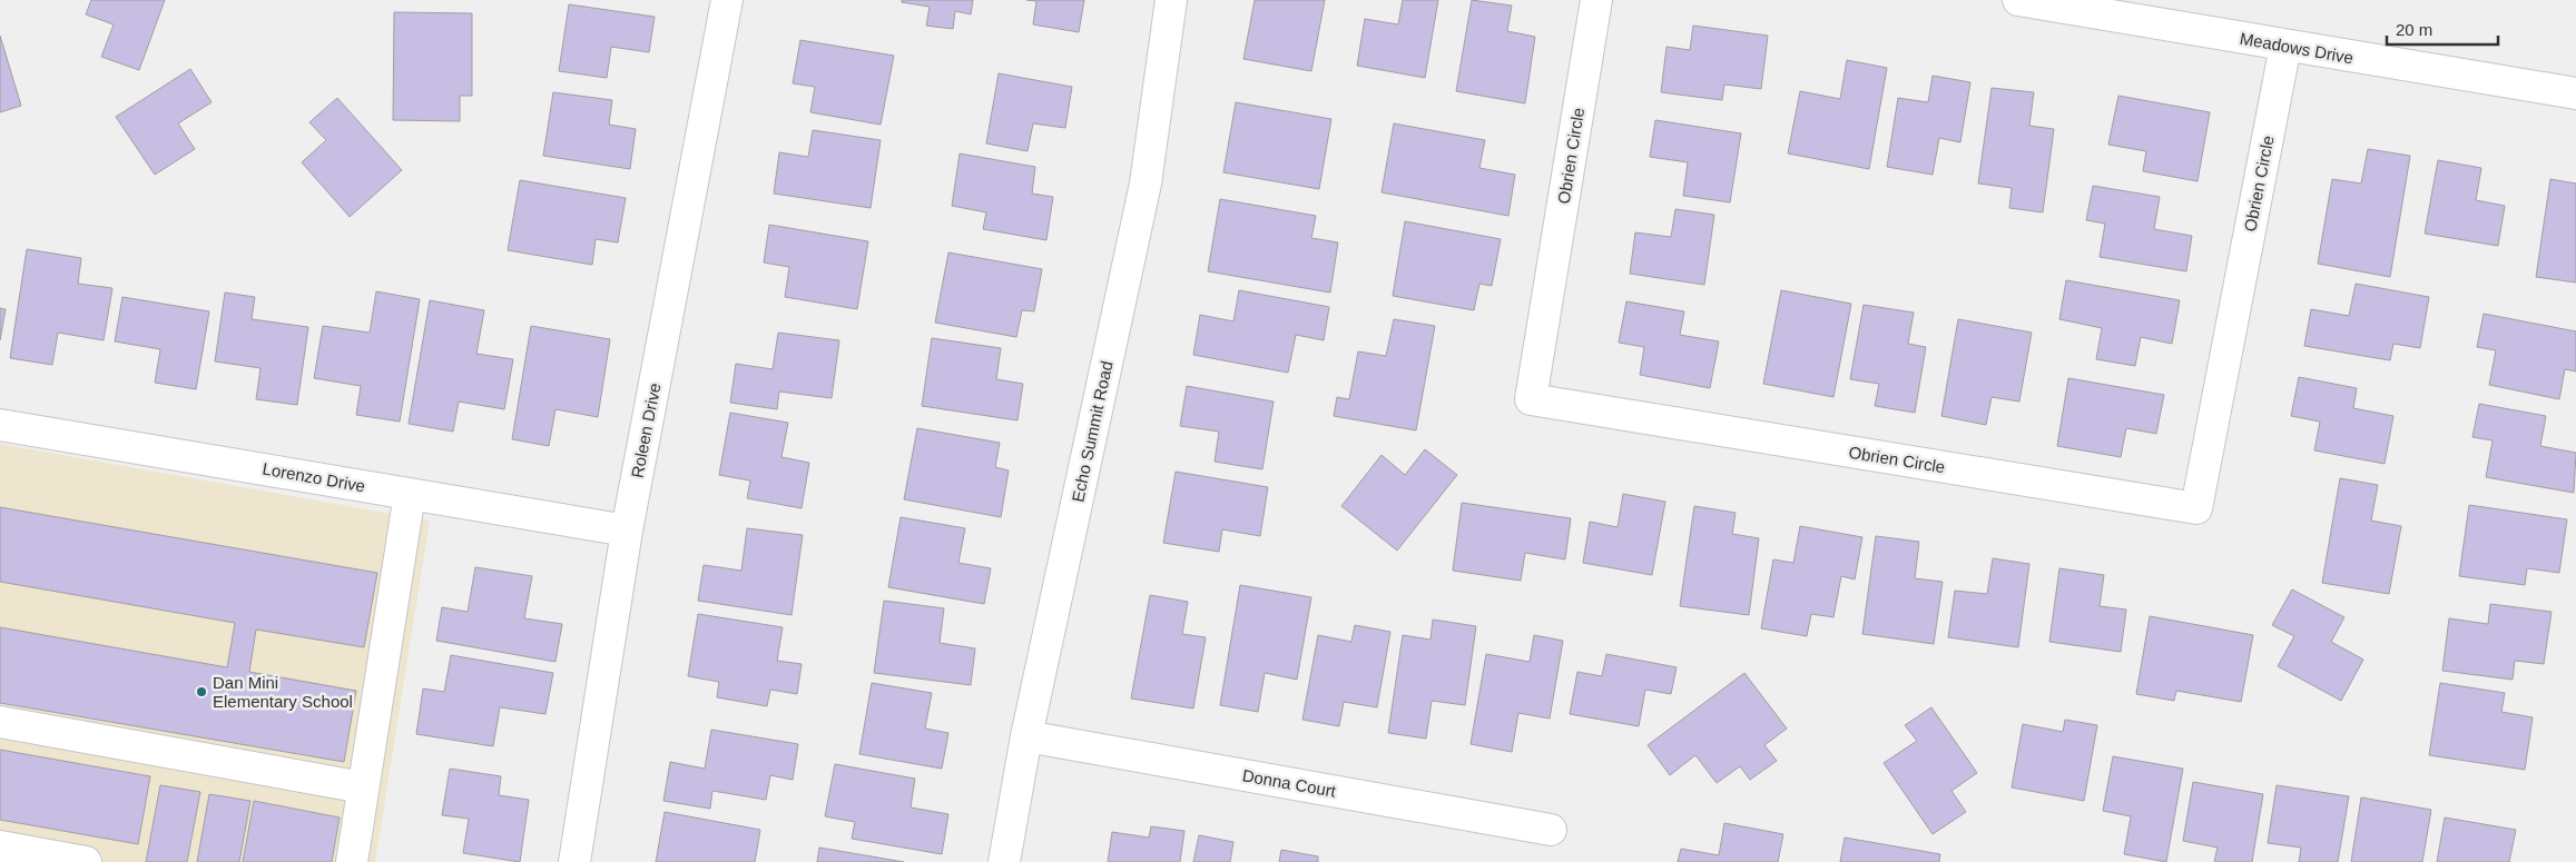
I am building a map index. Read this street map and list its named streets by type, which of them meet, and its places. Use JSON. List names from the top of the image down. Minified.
{"streets":{"street":["Meadows Drive","Obrien Circle","Roleen Drive","Echo Summit Road","Lorenzo Drive","Donna Court"]},"crossings":[["Meadows Drive","Obrien Circle"],["Roleen Drive","Lorenzo Drive"],["Echo Summit Road","Donna Court"]],"places":["Dan Mini Elementary School"],"scale_bar":"20 m"}
